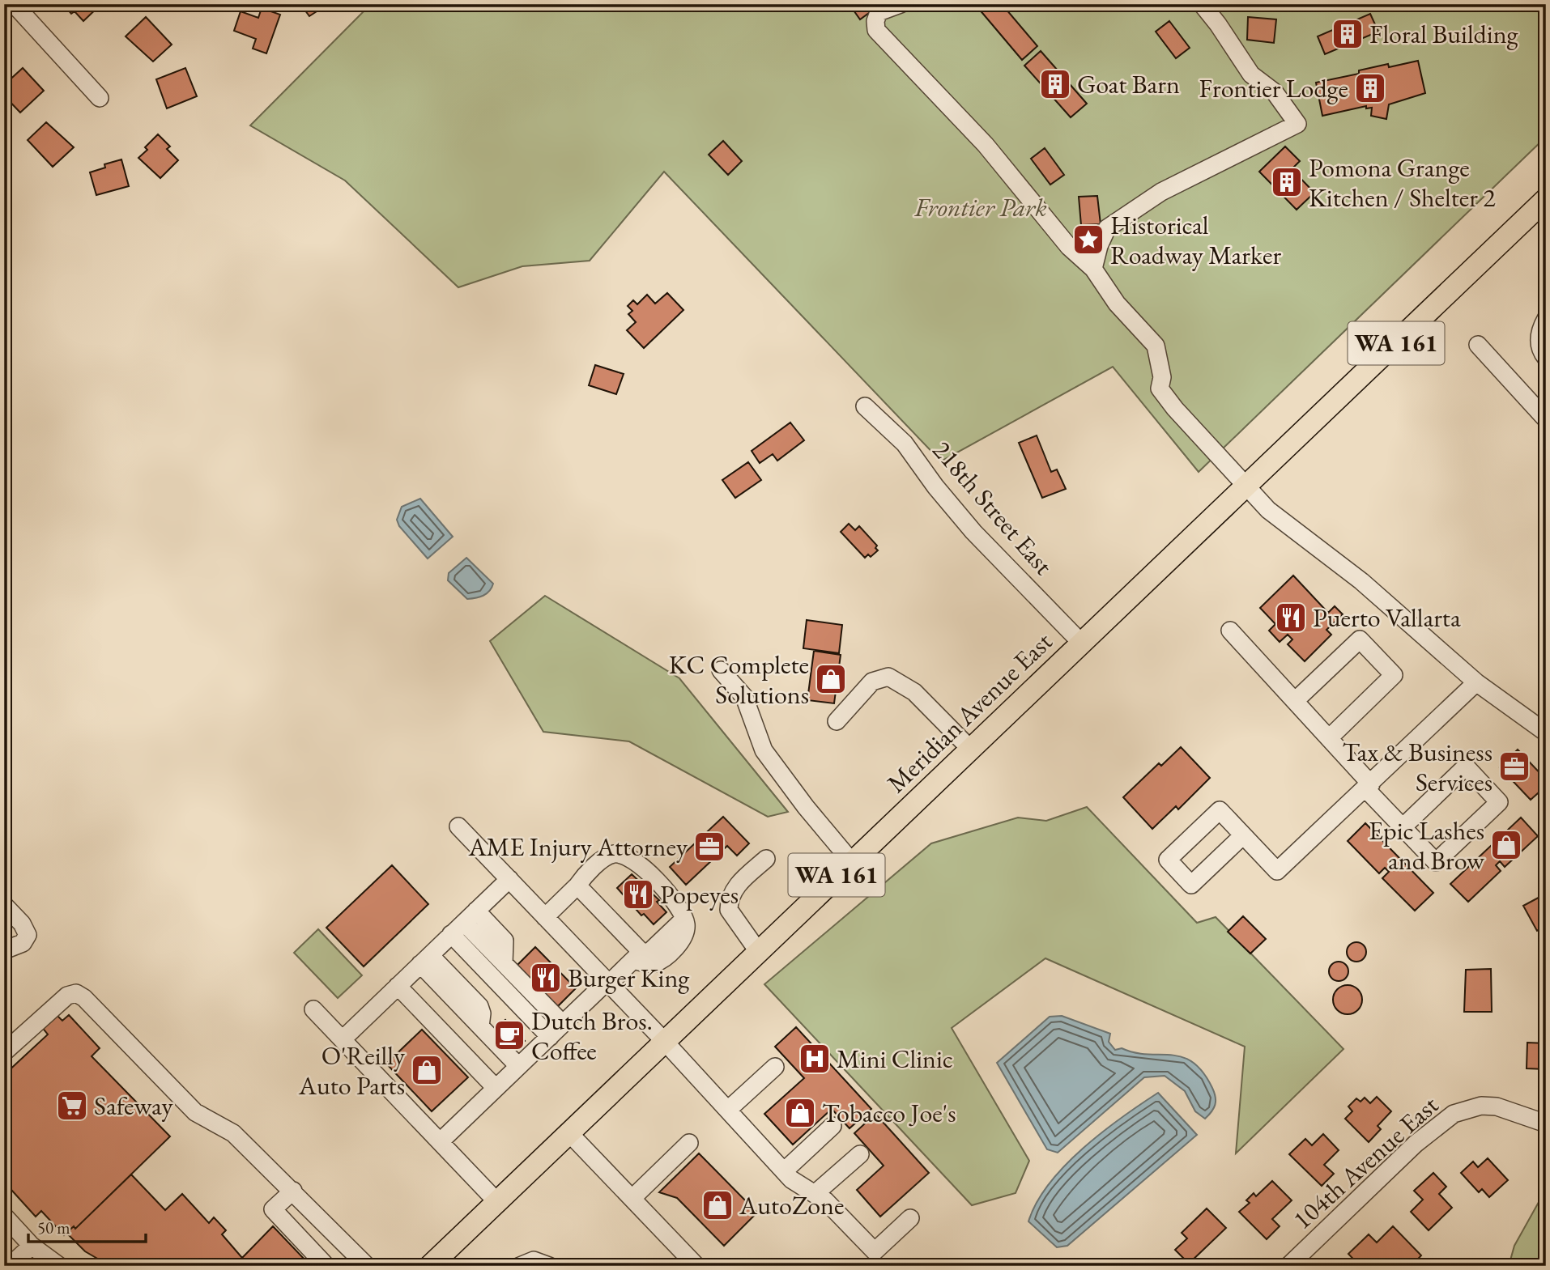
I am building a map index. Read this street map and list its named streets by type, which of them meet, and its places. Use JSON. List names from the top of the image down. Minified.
{"streets":{"main road":["WA 161","Meridian Avenue East"],"street":["218th Street East","104th Avenue East"]},"crossings":[["218th Street East","Meridian Avenue East"]],"parks":["Frontier Park"],"places":{"building":["Floral Building","Goat Barn","Frontier Lodge","Pomona Grange Kitchen / Shelter 2"],"place":["Historical Roadway Marker"],"restaurant":["Puerto Vallarta","Popeyes","Burger King"],"shop":["KC Complete Solutions","Epic Lashes and Brow","O'Reilly Auto Parts","Tobacco Joe's","AutoZone"],"office":["Tax & Business Services","AME Injury Attorney"],"cafe":["Dutch Bros. Coffee"],"hospital":["Mini Clinic"],"supermarket":["Safeway"]},"scale_bar":"50 m"}
